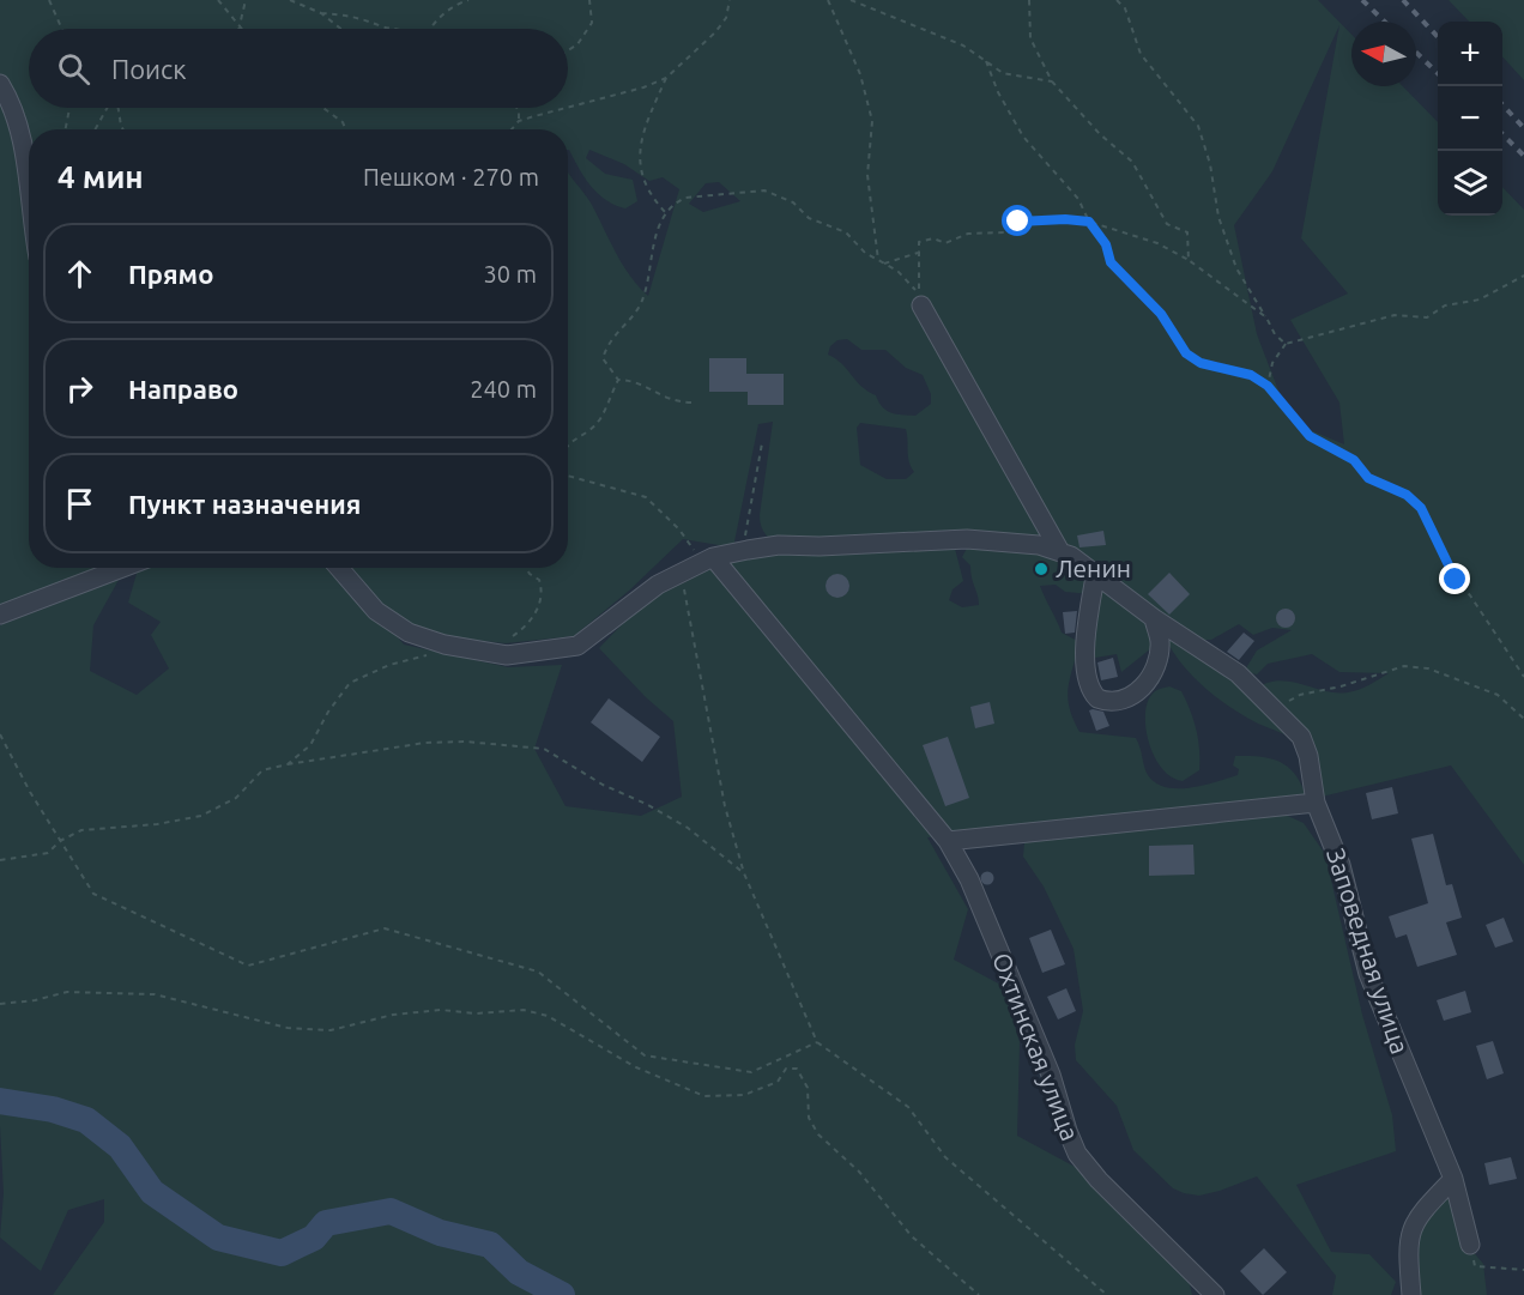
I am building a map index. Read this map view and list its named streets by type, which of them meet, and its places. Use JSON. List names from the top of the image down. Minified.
{"streets":{"street":["Заповедная улица","Охтинская улица"]},"places":["Ленин"],"north":"left","page":{"map_buttons":["+","−"],"search":"Поиск","heading":["4 мин","Пешком · 270 m"],"list":[["Прямо","30 m"],["Направо","240 m"],"Пункт назначения"]}}
